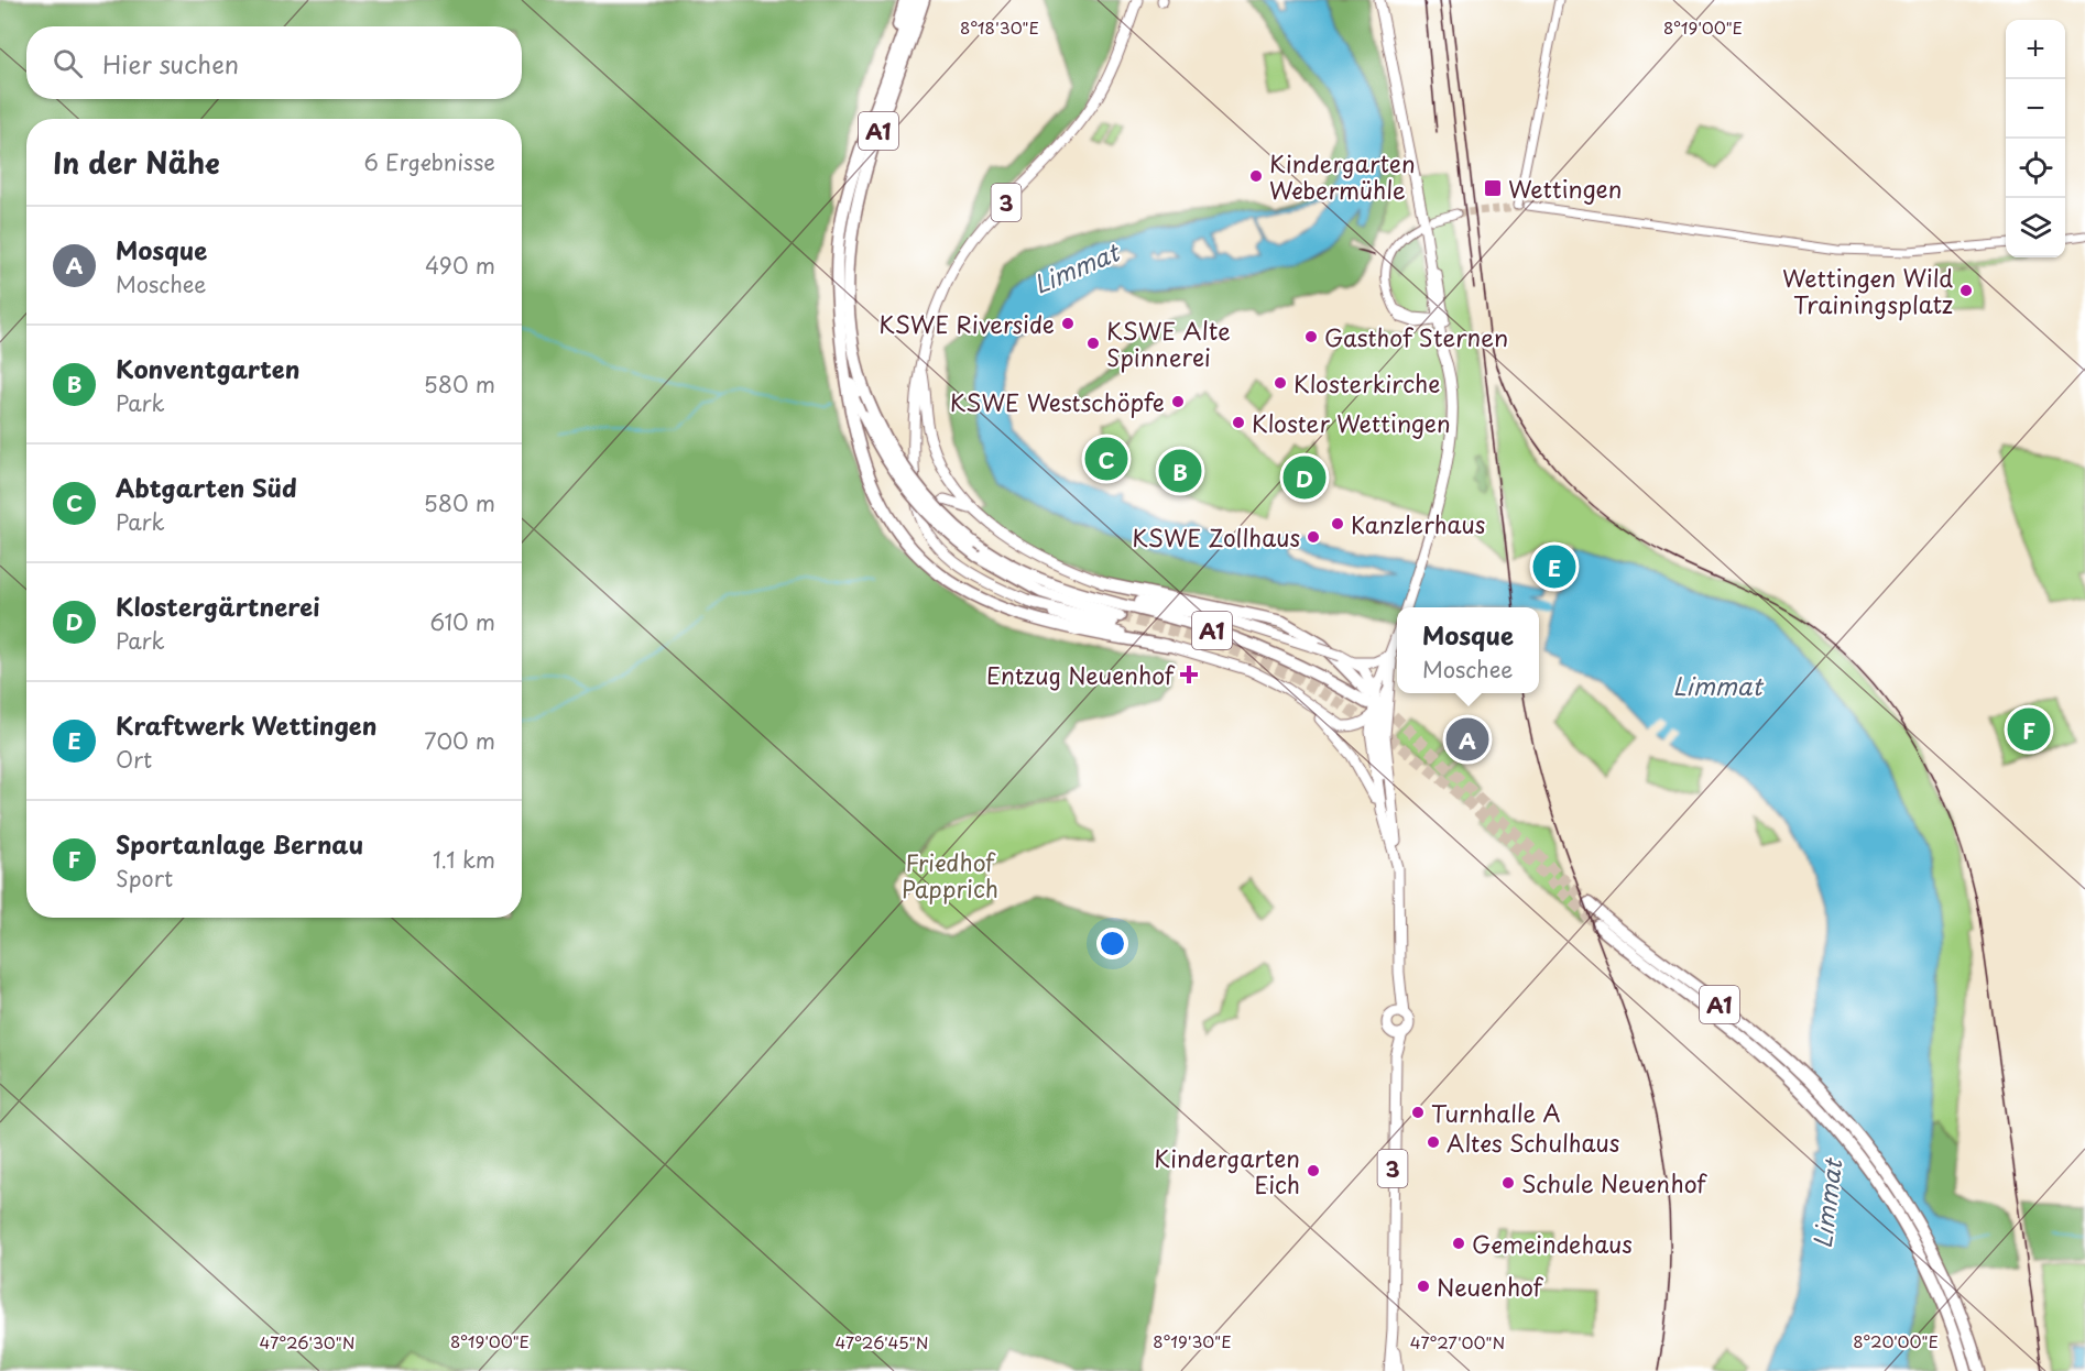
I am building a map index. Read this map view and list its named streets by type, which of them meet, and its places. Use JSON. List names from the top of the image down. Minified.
{"streets":{"highway":["A1"],"main road":["3"]},"crossings":[["A1","3"]],"water":["Limmat"],"parks":["Friedhof Papprich"],"places":{"other":["Kindergarten Webermühle","Wettingen Wild Trainingsplatz","KSWE Riverside","Gasthof Sternen","KSWE Alte Spinnerei","Klosterkirche","KSWE Westschöpfe","Kloster Wettingen","Kanzlerhaus","KSWE Zollhaus","Turnhalle A","Altes Schulhaus","Kindergarten Eich","Schule Neuenhof","Gemeindehaus","Neuenhof"],"transit":["Wettingen"],"health":["Entzug Neuenhof"]},"page":{"map_buttons":["+","−"],"search":"Hier suchen","heading":["In der Nähe","6 Ergebnisse"],"list":[{"mark":"A","name":"Mosque","note":"Moschee","value":"490 m"},{"mark":"B","name":"Konventgarten","note":"Park","value":"580 m"},{"mark":"C","name":"Abtgarten Süd","note":"Park","value":"580 m"},{"mark":"D","name":"Klostergärtnerei","note":"Park","value":"610 m"},{"mark":"E","name":"Kraftwerk Wettingen","note":"Ort","value":"700 m"},{"mark":"F","name":"Sportanlage Bernau","note":"Sport","value":"1.1 km"}],"pins":["C","B","D","E","F","A"],"popup":["Mosque","Moschee"]},"coordinates":["8°18'30\"E","8°19'00\"E","8°19'30\"E","8°20'00\"E","47°26'30\"N","47°26'45\"N","47°27'00\"N"]}
